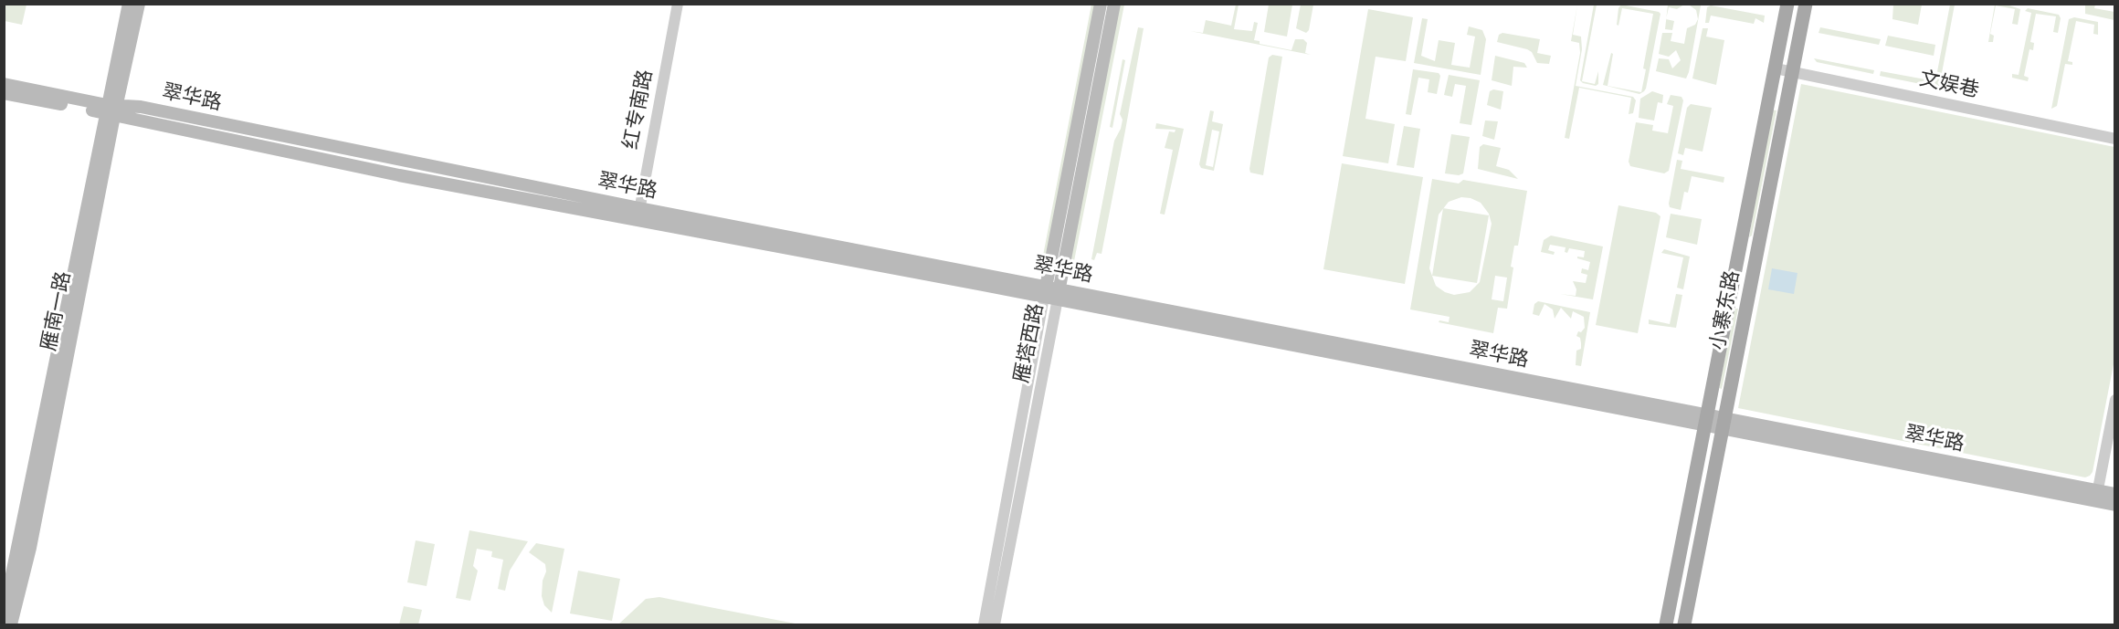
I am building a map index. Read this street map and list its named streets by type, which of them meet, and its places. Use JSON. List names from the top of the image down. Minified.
{"streets":{"main road":["翠华路","小寨东路","雁南一路","雁塔西路"],"street":["文娱巷","红专南路"]},"crossings":[["文娱巷","小寨东路"],["翠华路","红专南路"],["翠华路","小寨东路"],["翠华路","雁南一路"],["翠华路","雁塔西路"]]}
